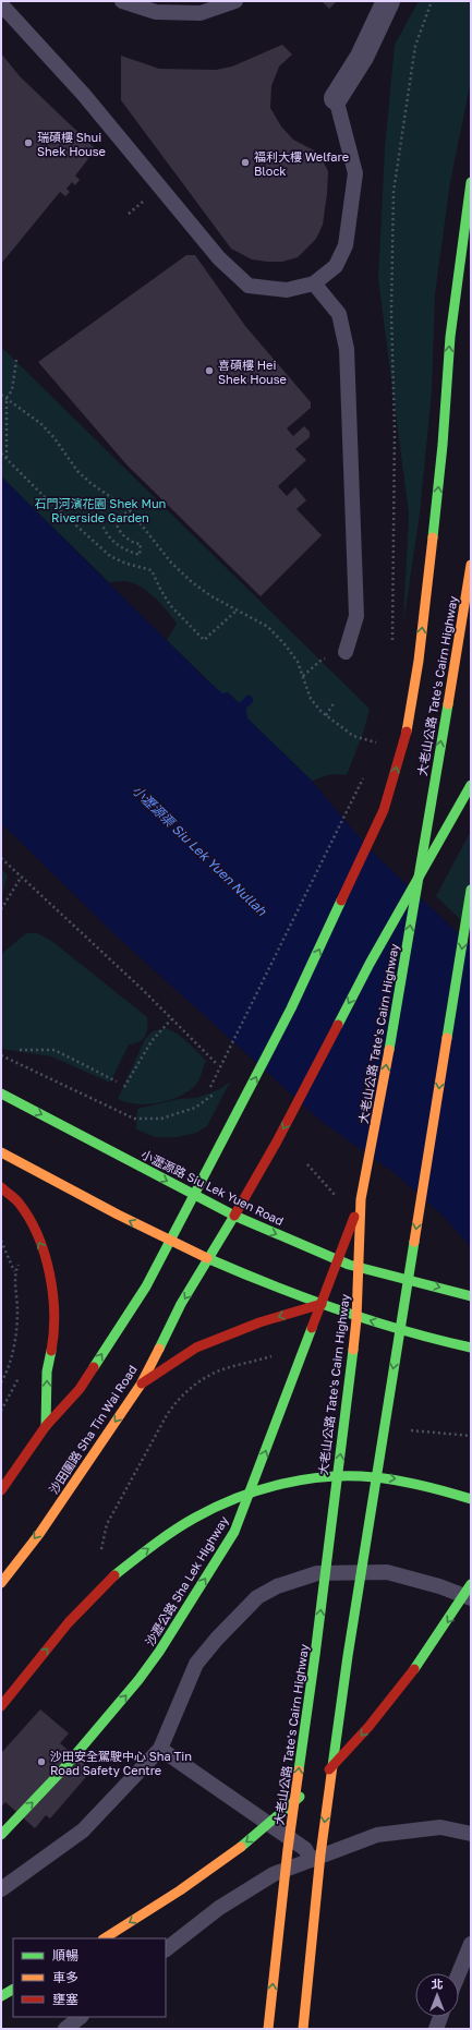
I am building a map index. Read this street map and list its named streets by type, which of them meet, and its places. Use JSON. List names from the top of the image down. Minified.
{"streets":{"main road":["大老山公路 Tate's Cairn Highway","小瀝源路 Siu Lek Yuen Road","沙田圍路 Sha Tin Wai Road","沙瀝公路 Sha Lek Highway"]},"crossings":[["大老山公路 Tate's Cairn Highway","沙瀝公路 Sha Lek Highway"],["小瀝源路 Siu Lek Yuen Road","沙田圍路 Sha Tin Wai Road"]],"one_way":["沙瀝公路 Sha Lek Highway"],"water":["小瀝源渠 Siu Lek Yuen Nullah"],"parks":["石門河濱花園 Shek Mun Riverside Garden"],"places":["瑞碩樓 Shui Shek House","福利大樓 Welfare Block","喜碩樓 Hei Shek House","沙田安全駕駛中心 Sha Tin Road Safety Centre"],"legend":["順暢","車多","壅塞"],"north":"top"}
